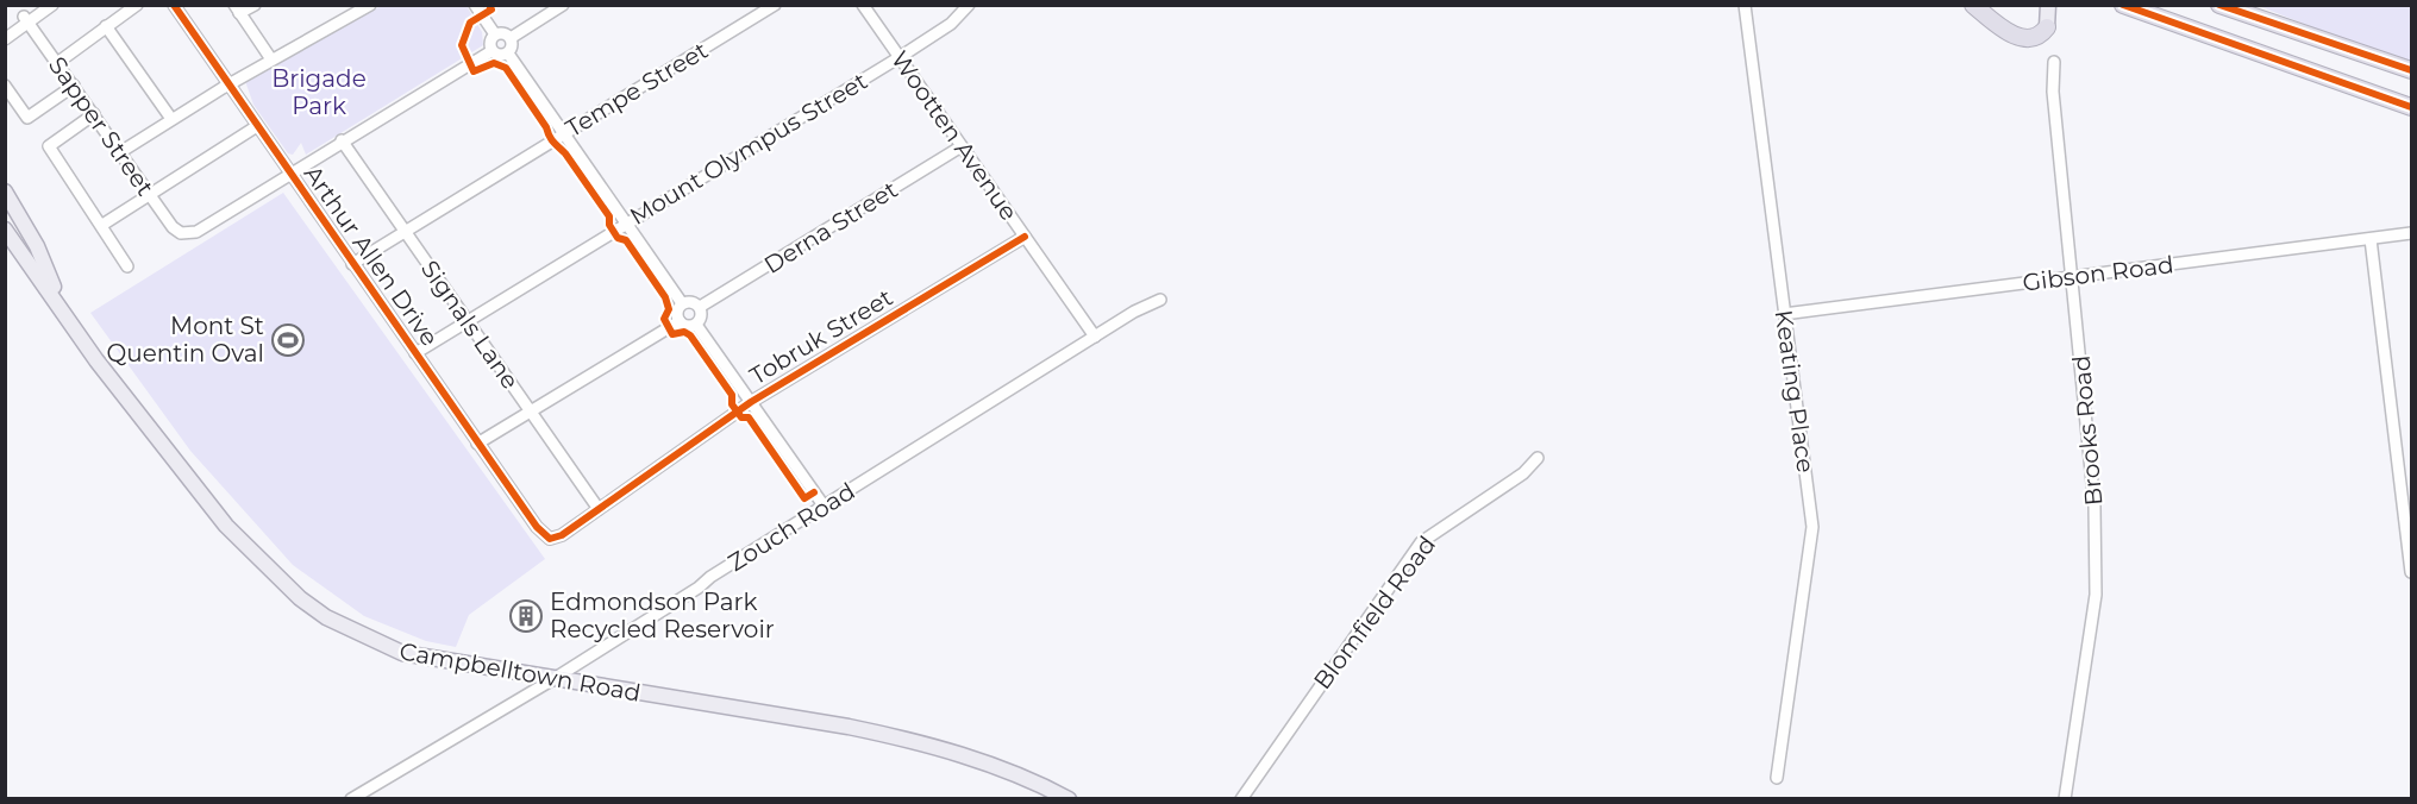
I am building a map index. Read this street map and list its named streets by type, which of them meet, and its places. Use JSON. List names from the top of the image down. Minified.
{"streets":{"main road":["Campbelltown Road"],"street":["Tempe Street","Sapper Street","Wootten Avenue","Mount Olympus Street","Derna Street","Arthur Allen Drive","Gibson Road","Signals Lane","Tobruk Street","Keating Place","Brooks Road","Zouch Road","Blomfield Road"]},"crossings":[["Tempe Street","Arthur Allen Drive"],["Tempe Street","Signals Lane"],["Sapper Street","Arthur Allen Drive"],["Wootten Avenue","Mount Olympus Street"],["Wootten Avenue","Derna Street"],["Wootten Avenue","Tobruk Street"],["Wootten Avenue","Zouch Road"],["Mount Olympus Street","Arthur Allen Drive"],["Mount Olympus Street","Signals Lane"],["Arthur Allen Drive","Tobruk Street"],["Gibson Road","Keating Place"],["Gibson Road","Brooks Road"],["Signals Lane","Tobruk Street"],["Zouch Road","Campbelltown Road"]],"parks":["Brigade Park"],"places":{"sports":["Mont St Quentin Oval"],"building":["Edmondson Park Recycled Reservoir"]}}
